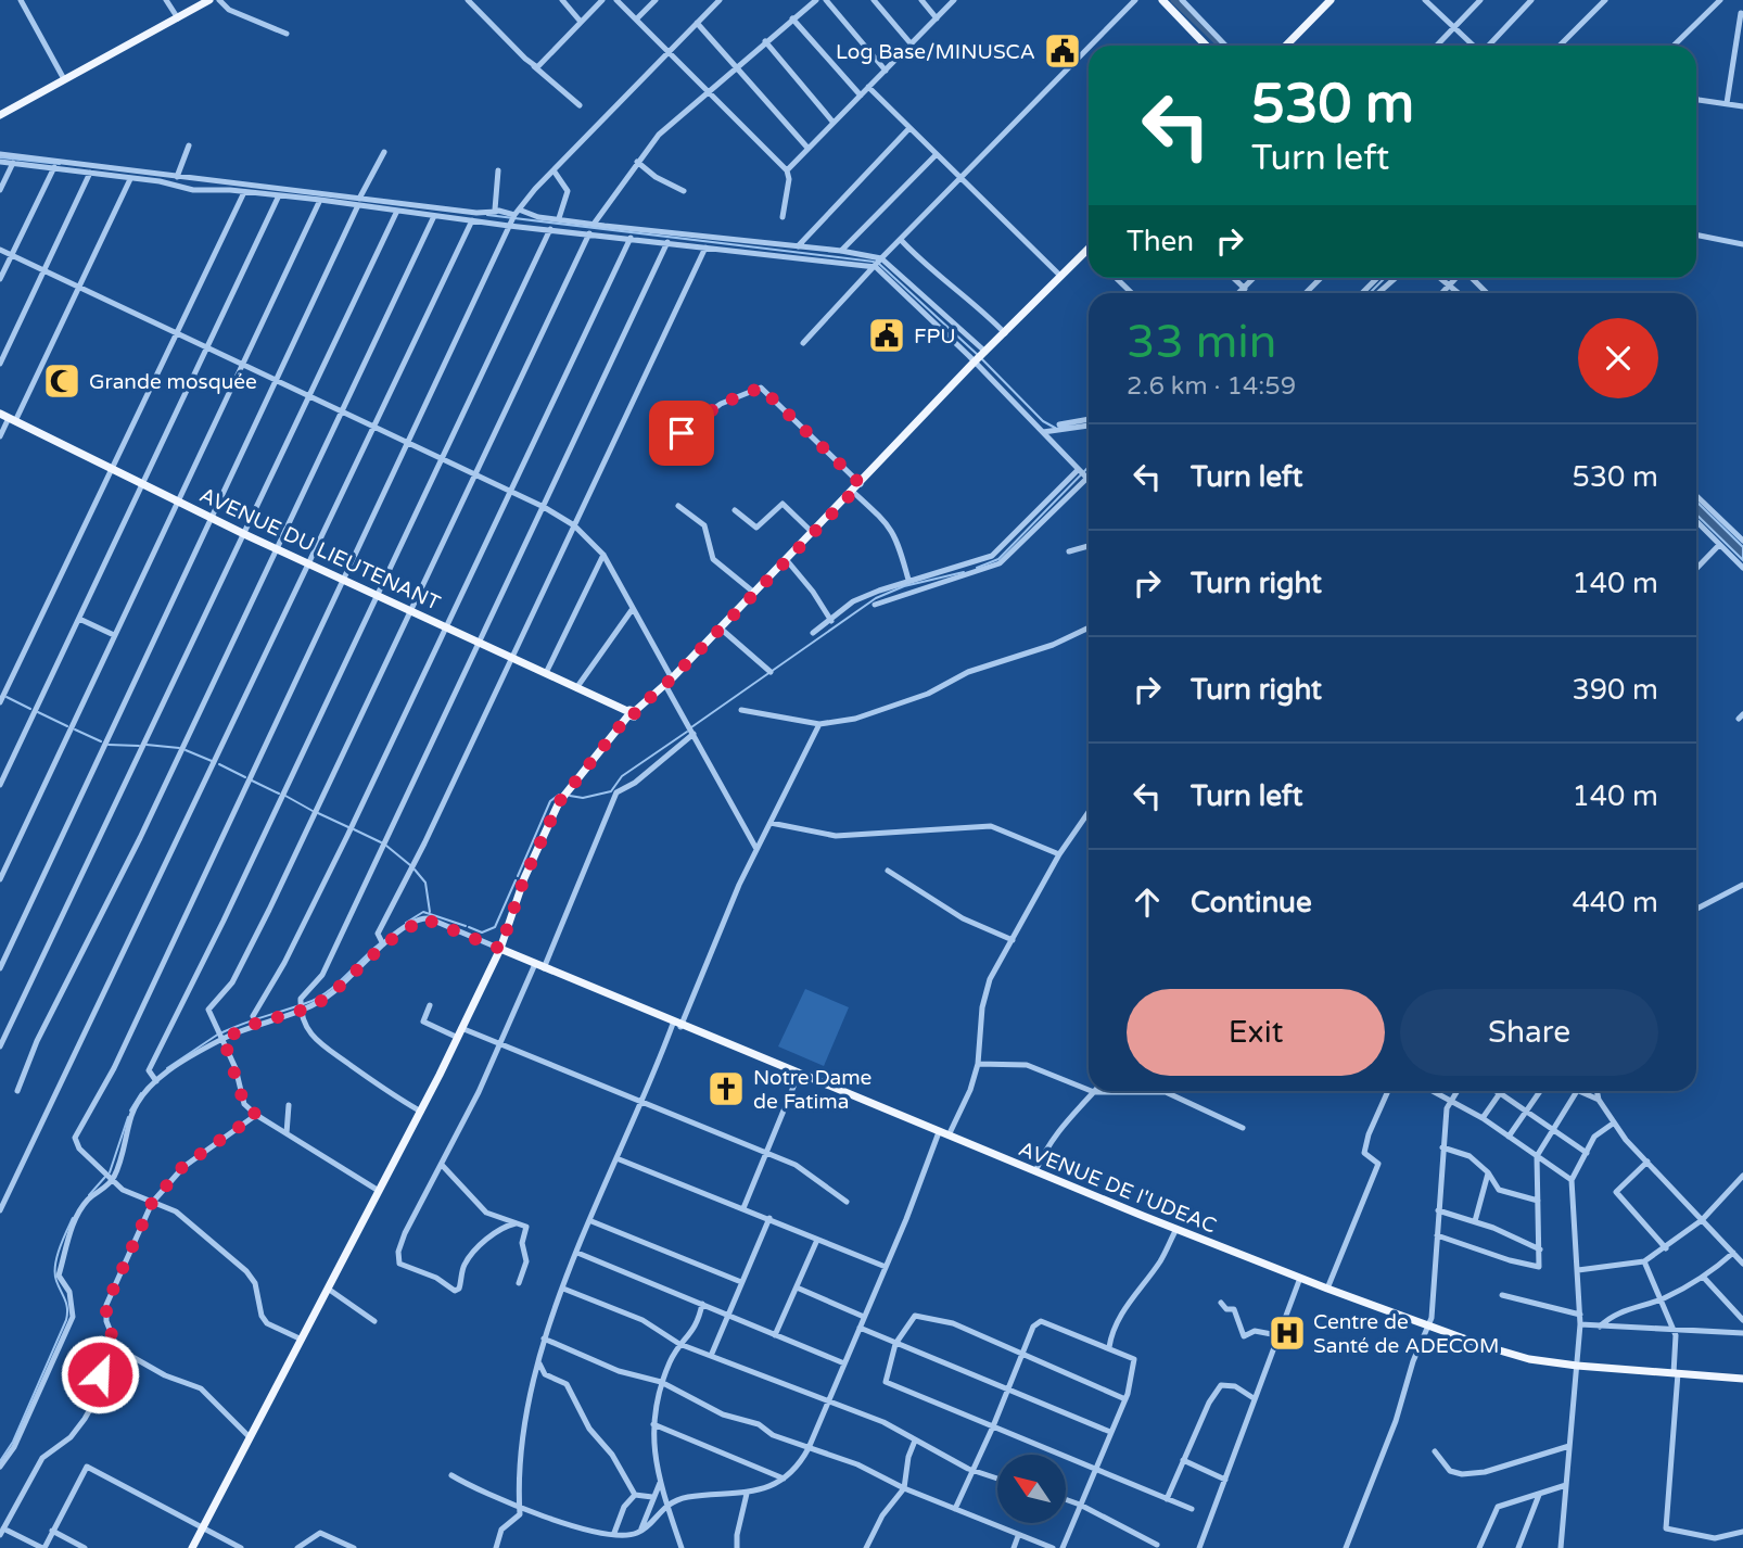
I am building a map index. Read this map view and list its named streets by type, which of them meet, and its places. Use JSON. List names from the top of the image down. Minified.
{"streets":{"main road":["AVENUE DU LIEUTENANT","AVENUE DE I'UDEAC"]},"places":{"public building":["Log Base/MINUSCA","FPU"],"mosque":["Grande mosquée"],"church":["Notre Dame de Fatima"],"hospital":["Centre de Santé de ADECOM"]},"north":"top left","page":{"turn":["530 m","Turn left"],"then":"Then","heading":["33 min","2.6 km · 14:59"],"list":[{"name":"Turn left","value":"530 m"},{"name":"Turn right","value":"140 m"},{"name":"Turn right","value":"390 m"},{"name":"Turn left","value":"140 m"},{"name":"Continue","value":"440 m"}],"buttons":["Exit","Share"]}}
